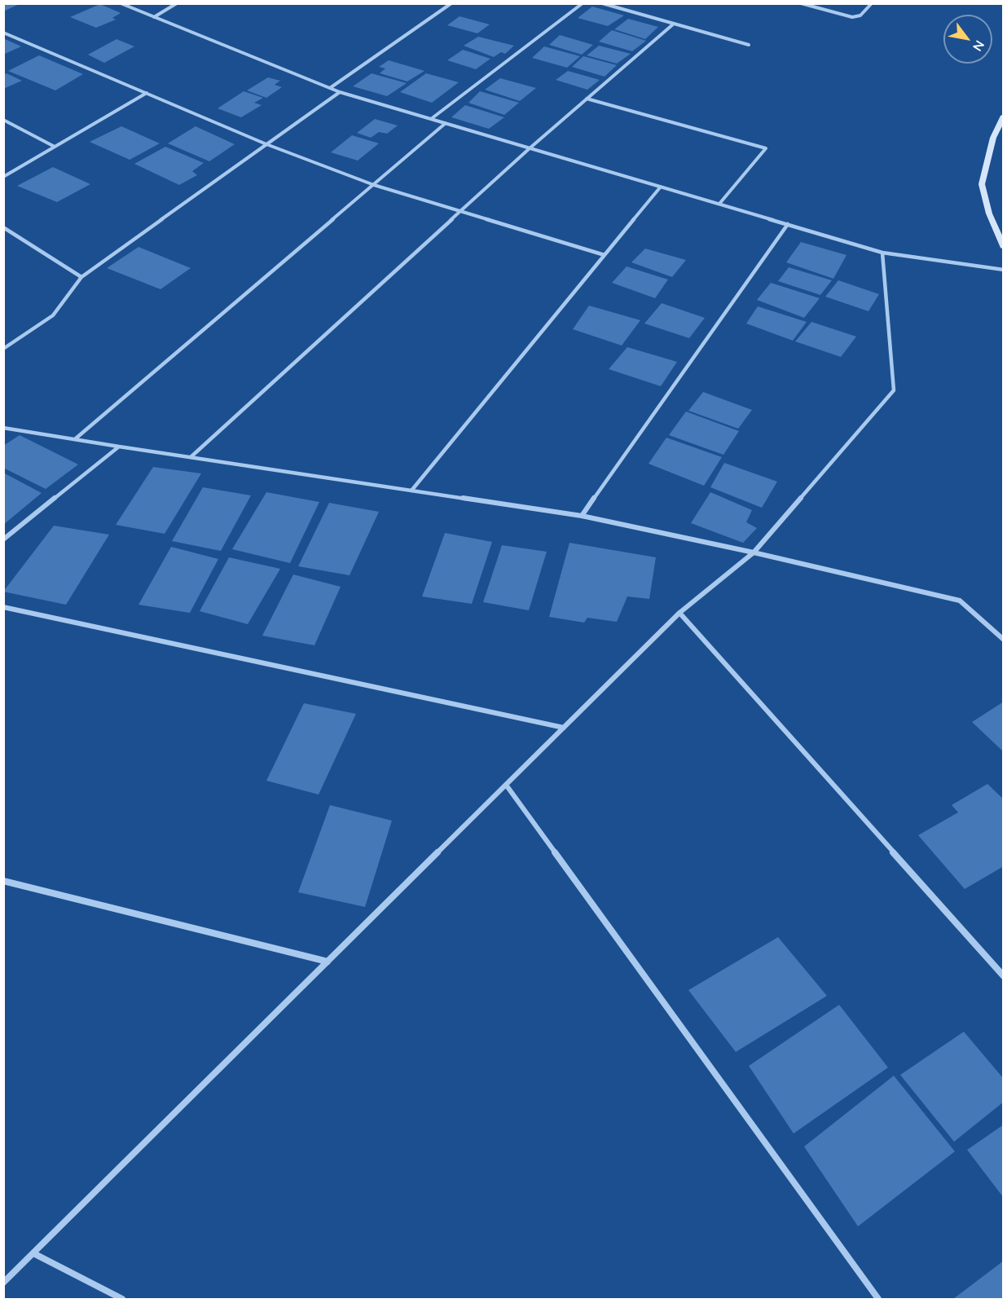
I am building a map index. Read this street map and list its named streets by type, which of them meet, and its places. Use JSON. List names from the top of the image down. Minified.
{"north":"bottom right"}
